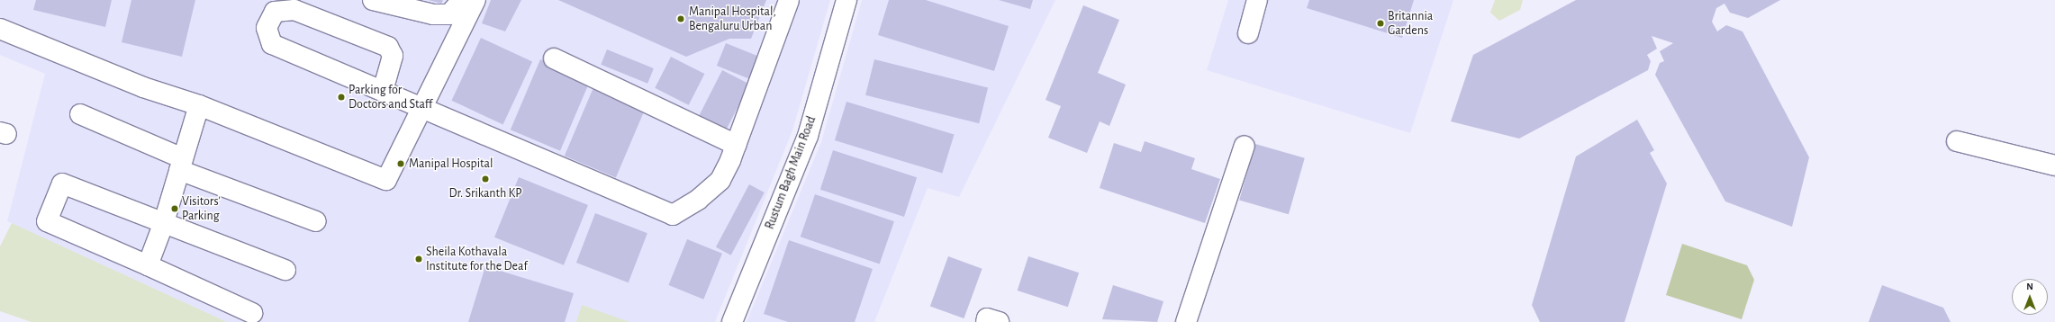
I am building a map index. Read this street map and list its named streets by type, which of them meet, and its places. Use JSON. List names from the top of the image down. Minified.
{"streets":{"street":["Rustum Bagh Main Road"]},"places":["Manipal Hospital, Bengaluru Urban","Britannia Gardens","Parking for Doctors and Staff","Manipal Hospital","Dr. Srikanth KP","Visitors' Parking","Sheila Kothavala Institute for the Deaf"],"north":"top"}
